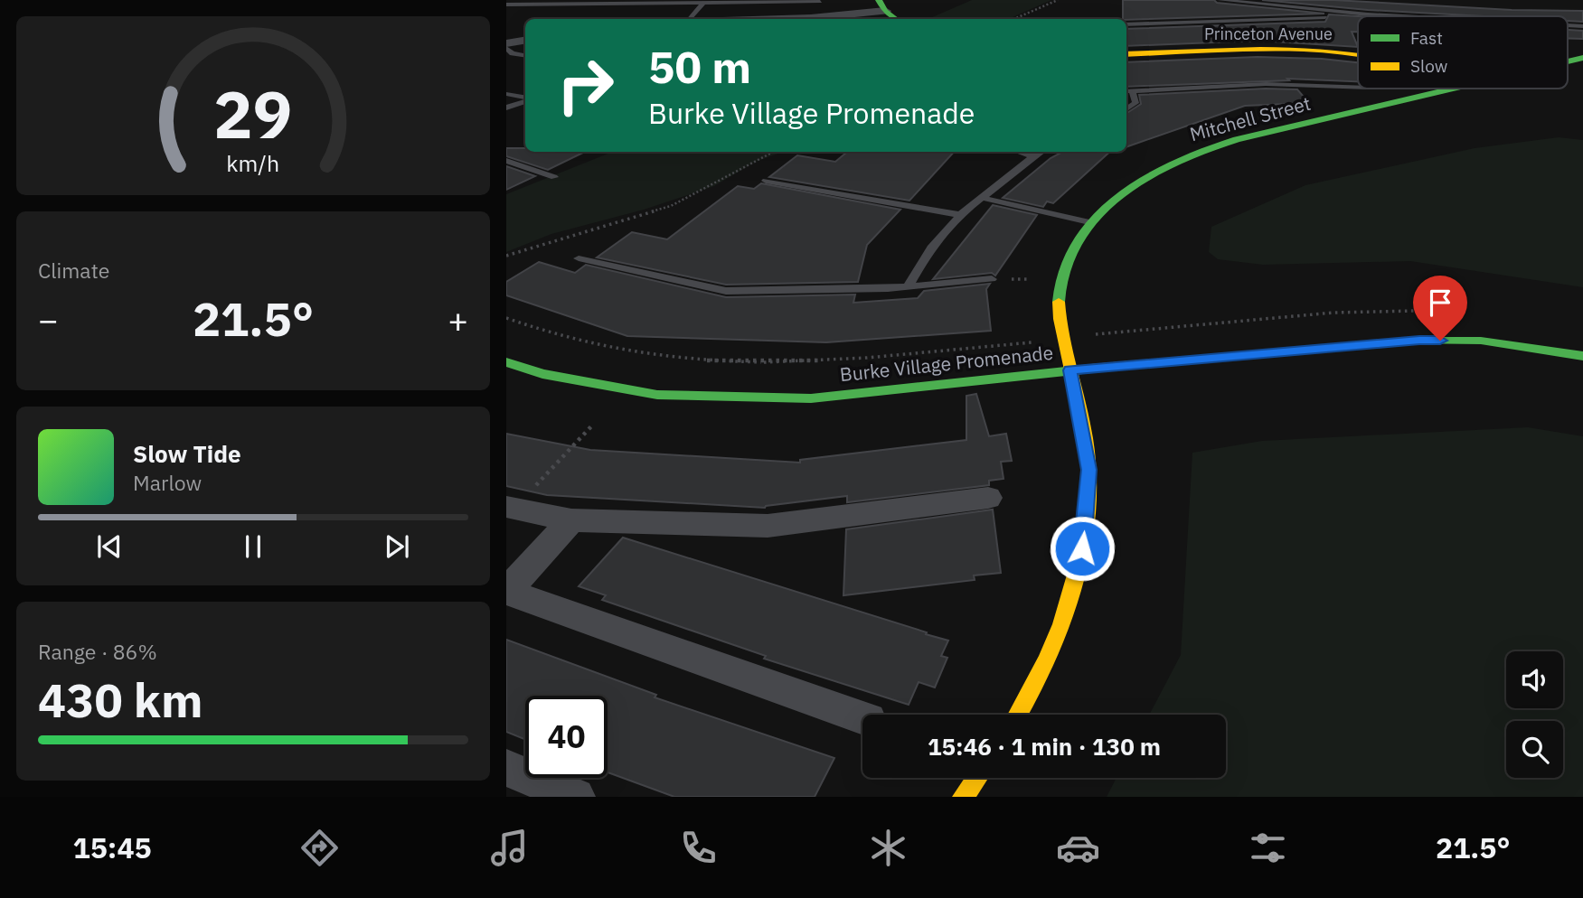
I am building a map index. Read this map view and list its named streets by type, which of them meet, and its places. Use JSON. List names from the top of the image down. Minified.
{"streets":{"street":["Princeton Avenue","Mitchell Street","Burke Village Promenade"]},"crossings":[["Mitchell Street","Burke Village Promenade"]],"legend":["Fast","Slow"],"page":{"turn":["50 m","Burke Village Promenade"],"tile":["Climate",["Range · 86%","430 km"]],"heat":["−","21.5°","+"],"song":["Slow Tide","Marlow"],"limit":"40","trip":"15:46 · 1 min · 130 m","tabs":["15:45","21.5°"],"gauge":["29","km/h"]}}
